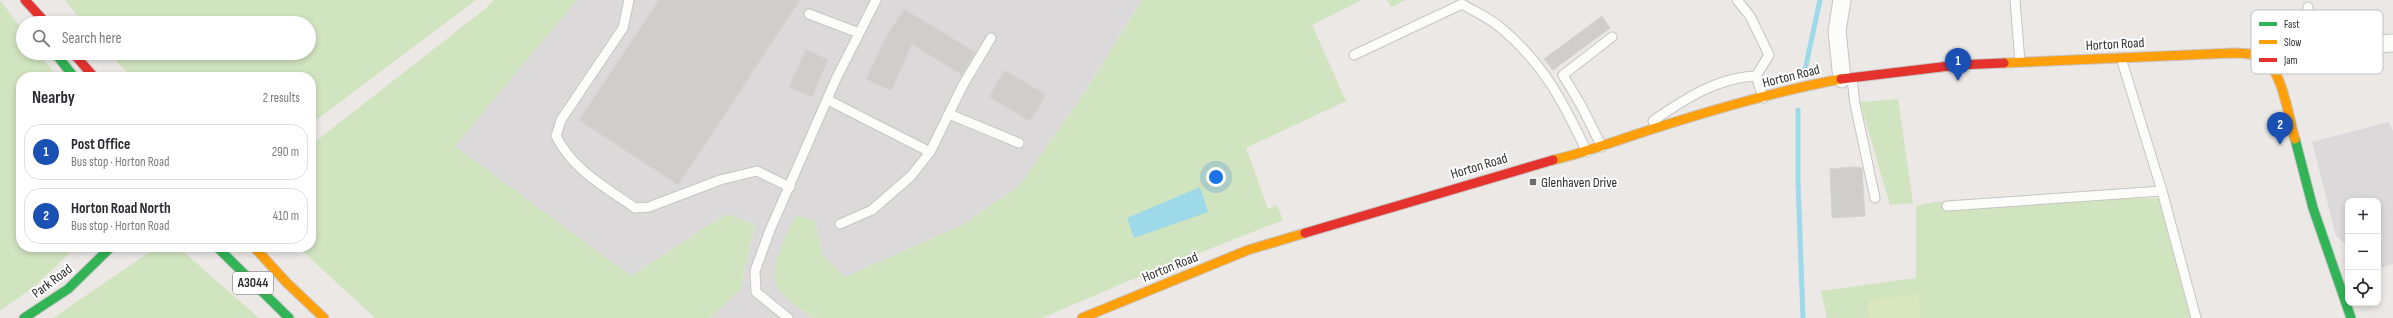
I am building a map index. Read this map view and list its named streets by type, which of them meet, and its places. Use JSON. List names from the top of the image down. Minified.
{"streets":{"street":["Horton Road","Park Road","A3044"]},"places":{"transit":["Glenhaven Drive"]},"legend":["Fast","Slow","Jam"],"page":{"search":"Search here","pins":["1","2"],"heading":["Nearby","2 results"],"list":[{"mark":"1","name":"Post Office","note":"Bus stop · Horton Road","value":"290 m"},{"mark":"2","name":"Horton Road North","note":"Bus stop · Horton Road","value":"410 m"}],"map_buttons":["+","−"]}}
